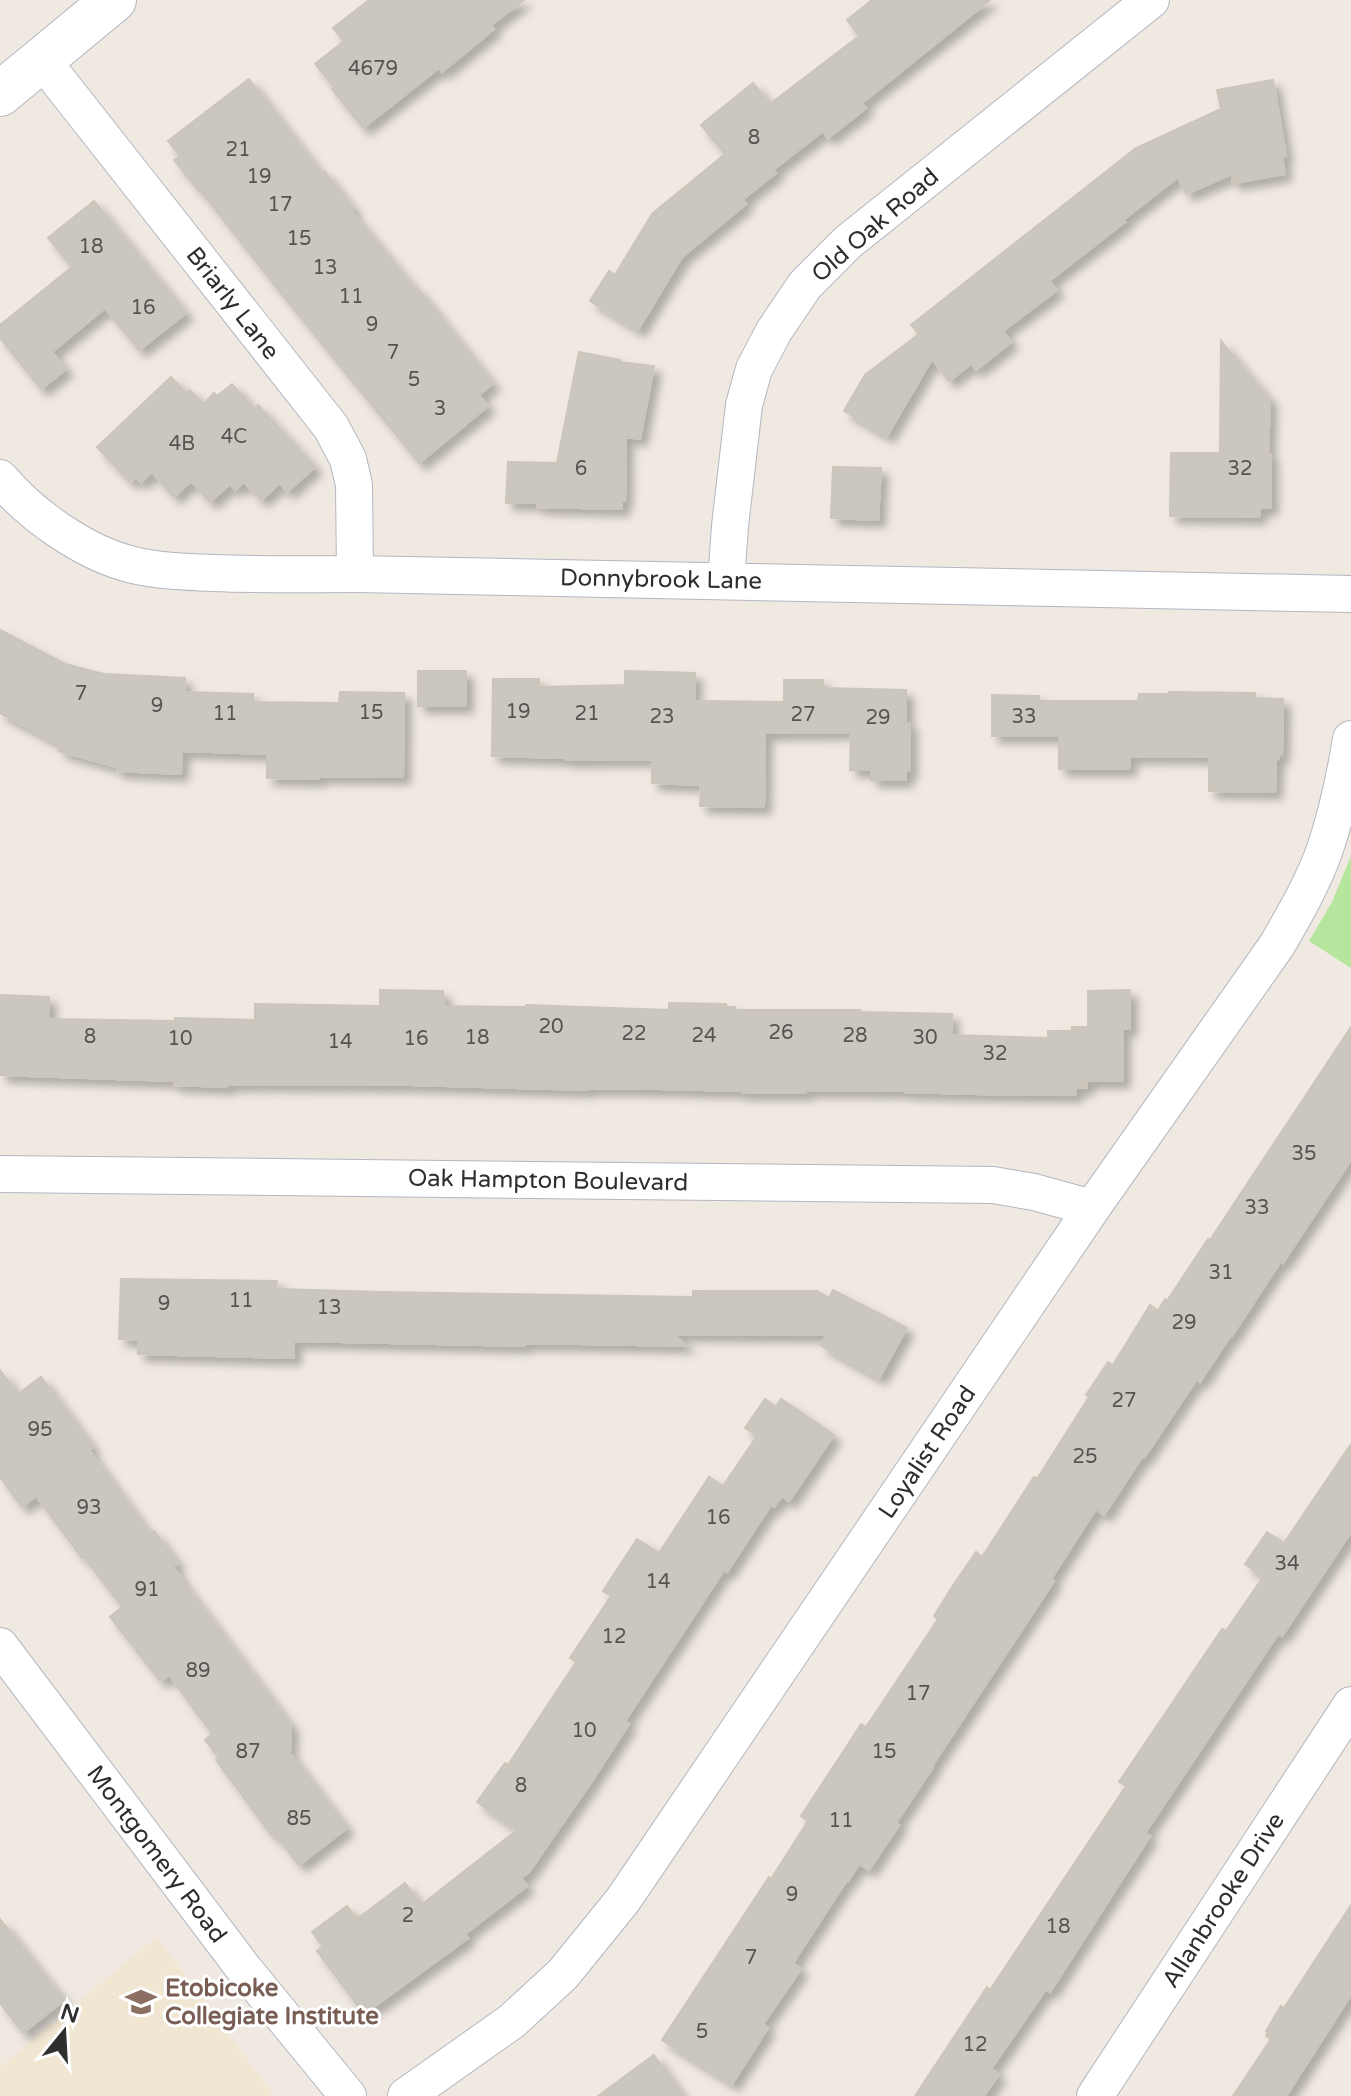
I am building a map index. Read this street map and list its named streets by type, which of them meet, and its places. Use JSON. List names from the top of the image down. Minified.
{"streets":{"street":["Old Oak Road","Briarly Lane","Donnybrook Lane","Oak Hampton Boulevard","Loyalist Road","Montgomery Road","Allanbrooke Drive"]},"crossings":[["Old Oak Road","Donnybrook Lane"],["Briarly Lane","Donnybrook Lane"],["Oak Hampton Boulevard","Loyalist Road"]],"places":{"school or university":["Etobicoke Collegiate Institute"]},"house_numbers":["4679","8","21","19","17","15","18","13","11","16","9","7","5","3","4C","4B","6","32","7","9","19","15","11","21","27","23","33","29","20","26","22","24","28","8","18","30","10","16","14","32","35","33","31","11","9","13","29","27","95","25","93","16","34","14","91","12","89","17","10","87","15","8","85","11","9","2","18","7","5","12"],"north":"top"}
